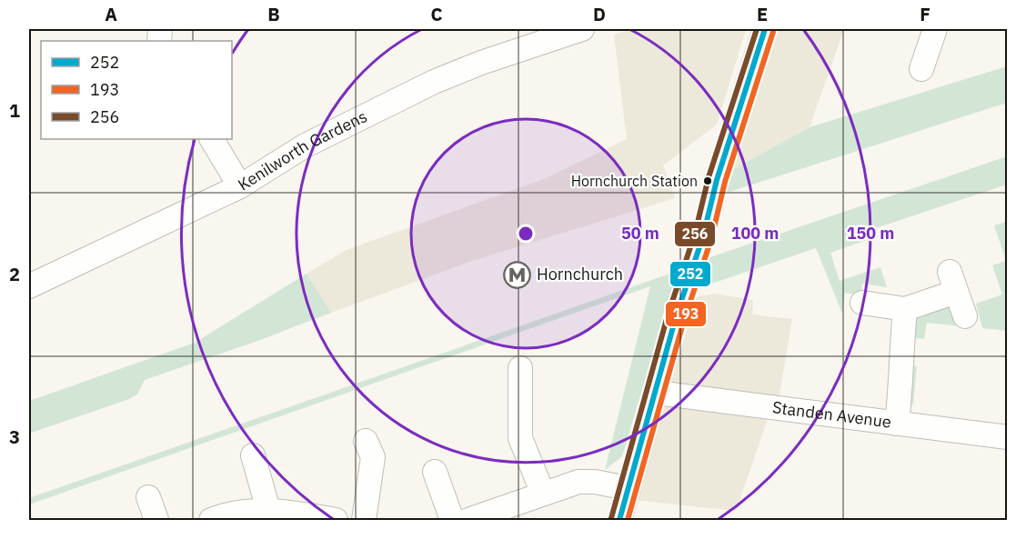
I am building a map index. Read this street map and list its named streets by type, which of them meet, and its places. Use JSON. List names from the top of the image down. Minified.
{"streets":{"street":["Kenilworth Gardens","Standen Avenue"]},"places":{"other":["Hornchurch Station"],"metro station":["Hornchurch"]},"lines":["transit line 252","transit line 256","transit line 193"],"legend":["252","193","256"],"grid":{"columns":["A","B","C","D","E","F"],"rows":["1","2","3"]},"rings":["50 m","100 m","150 m"]}
